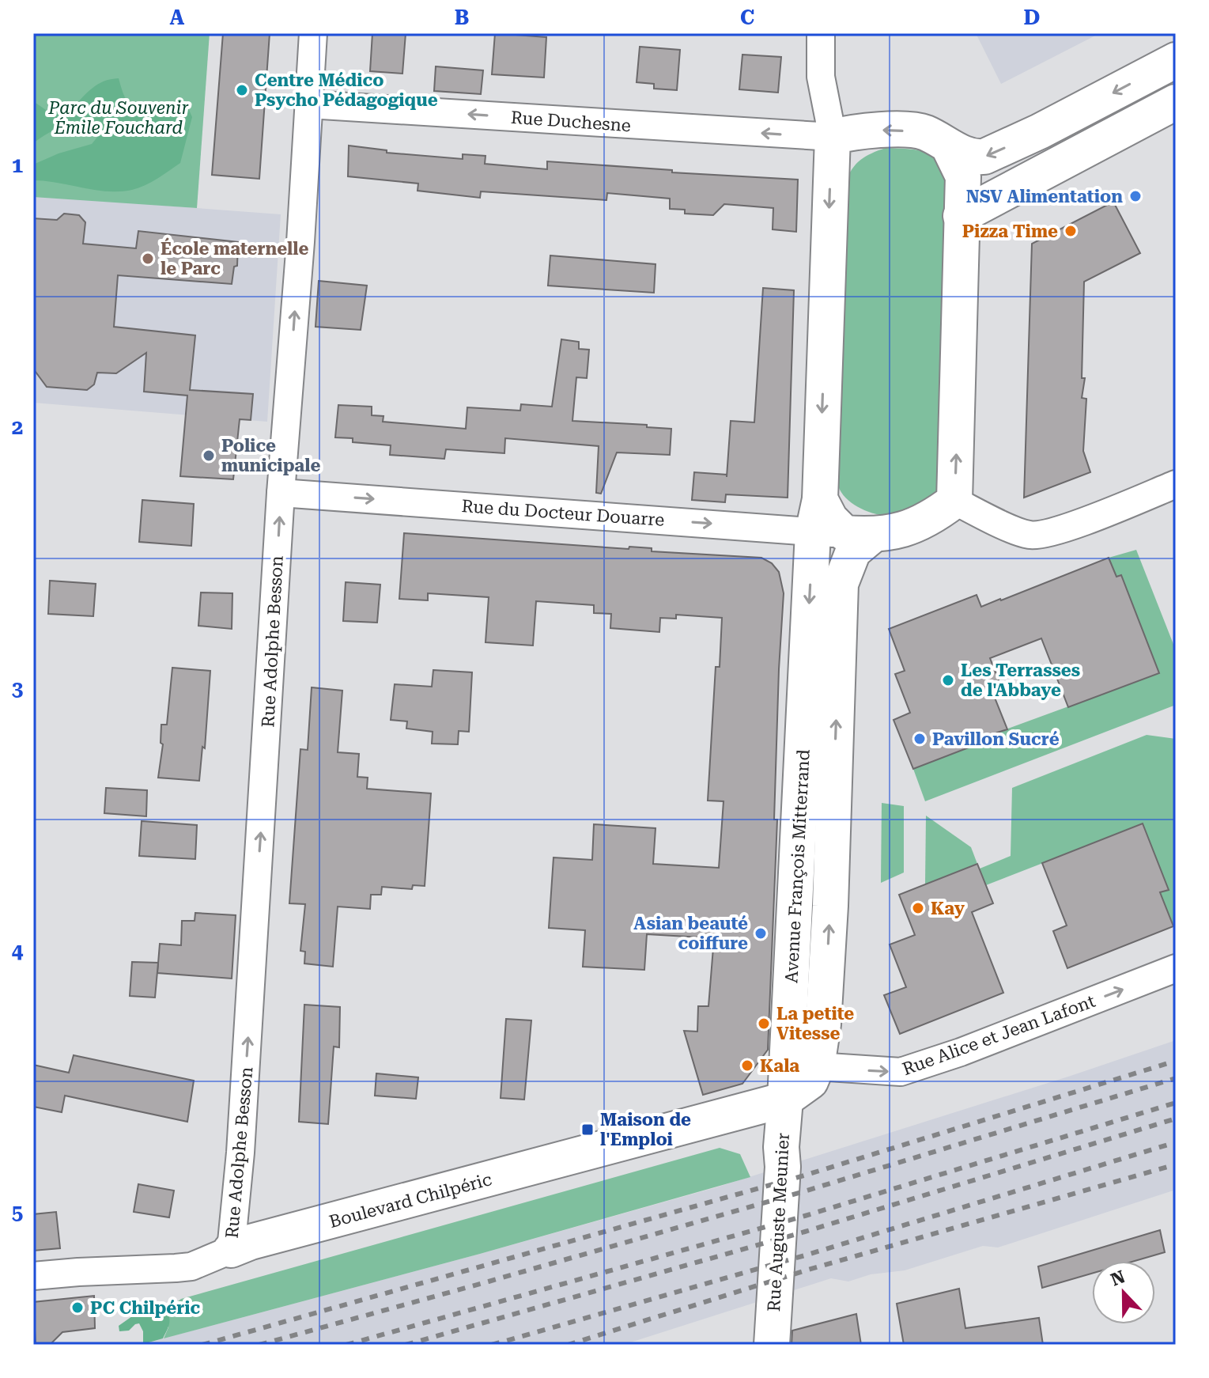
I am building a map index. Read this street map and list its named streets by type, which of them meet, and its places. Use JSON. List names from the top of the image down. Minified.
{"streets":{"main road":["Avenue François Mitterrand","Boulevard Chilpéric","Rue Auguste Meunier"],"street":["Rue Duchesne","Rue du Docteur Douarre","Rue Adolphe Besson","Rue Alice et Jean Lafont"]},"crossings":[["Rue Duchesne","Rue Adolphe Besson"],["Rue Duchesne","Avenue François Mitterrand"],["Rue du Docteur Douarre","Rue Adolphe Besson"],["Rue du Docteur Douarre","Avenue François Mitterrand"],["Rue Adolphe Besson","Boulevard Chilpéric"],["Avenue François Mitterrand","Rue Alice et Jean Lafont"],["Avenue François Mitterrand","Boulevard Chilpéric"],["Avenue François Mitterrand","Rue Auguste Meunier"],["Boulevard Chilpéric","Rue Auguste Meunier"]],"one_way":["Rue Duchesne","Rue du Docteur Douarre","Rue Adolphe Besson","Rue Alice et Jean Lafont"],"parks":["Parc du Souvenir Émile Fouchard"],"places":{"other":["Centre Médico Psycho Pédagogique","NSV Alimentation","Pizza Time","École maternelle le Parc","Police municipale","Les Terrasses de l'Abbaye","Pavillon Sucré","Kay","Asian beauté coiffure","La petite Vitesse","Kala","PC Chilpéric"],"transit":["Maison de l'Emploi"]},"north":"top","grid":{"columns":["A","B","C","D"],"rows":["1","2","3","4","5"]}}
